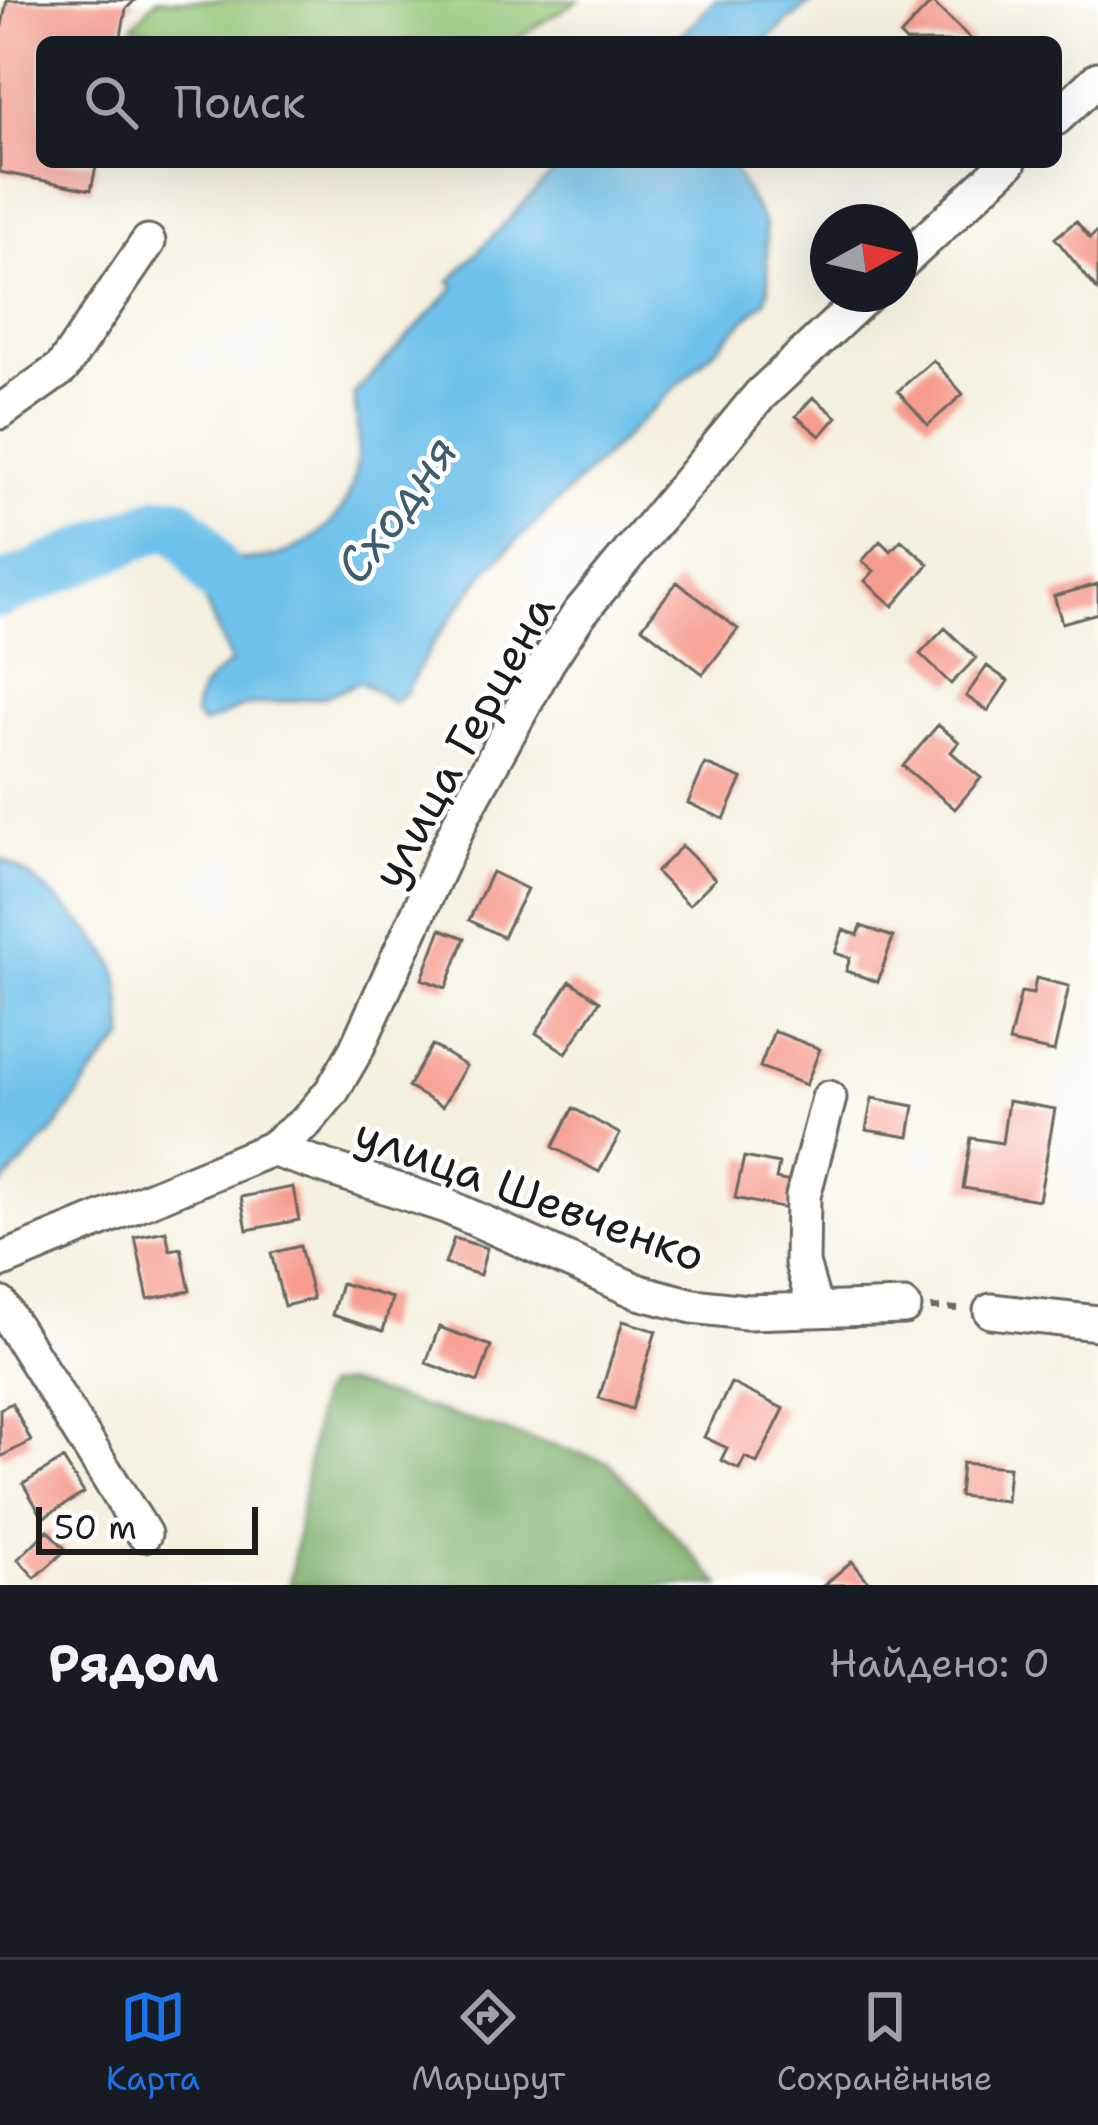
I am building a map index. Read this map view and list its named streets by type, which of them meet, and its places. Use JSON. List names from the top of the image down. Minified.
{"streets":{"street":["улица Герцена","улица Шевченко"]},"crossings":[["улица Герцена","улица Шевченко"]],"water":["Сходня"],"scale_bar":"50 m","north":"right","page":{"search":"Поиск","scale":"50 m","heading":["Рядом","Найдено: 0"],"nav":["Карта","Маршрут","Сохранённые"]}}
